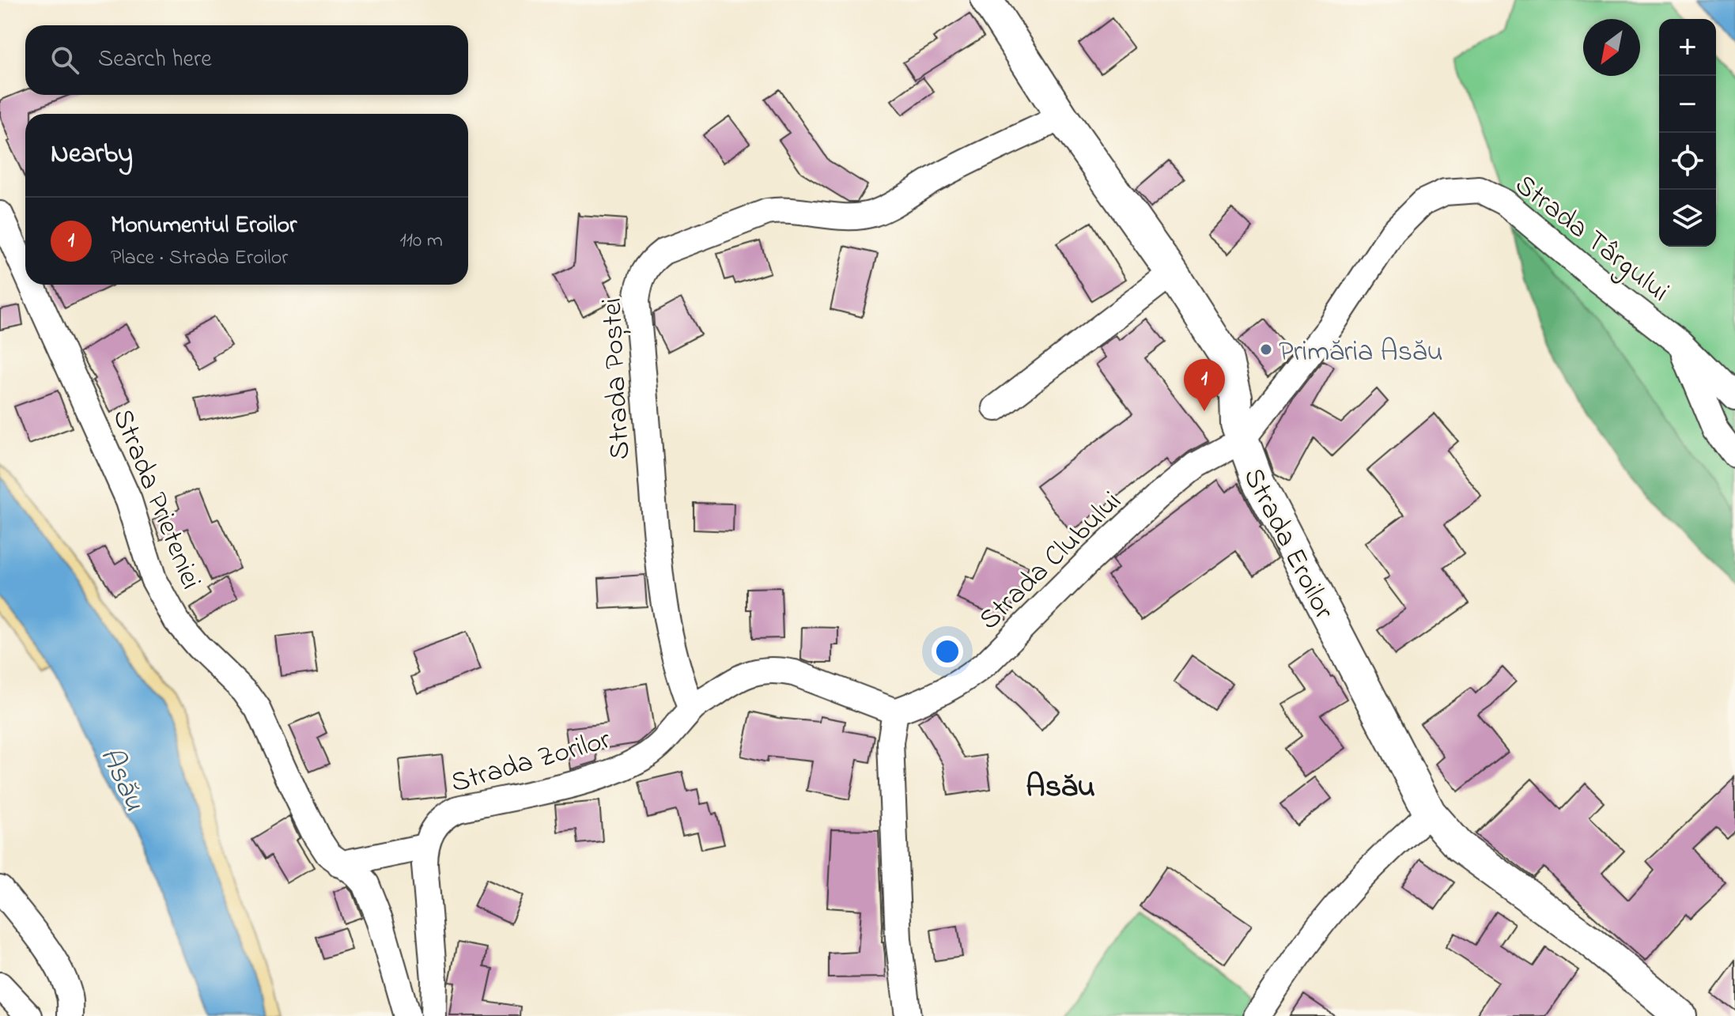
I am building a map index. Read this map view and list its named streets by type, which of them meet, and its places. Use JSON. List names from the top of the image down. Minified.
{"streets":{"main road":["Strada Eroilor"],"street":["Strada Târgului","Strada Poștei","Strada Prieteniei","Strada Clubului","Strada Zorilor"]},"crossings":[["Strada Târgului","Strada Eroilor"],["Strada Târgului","Strada Clubului"],["Strada Poștei","Strada Eroilor"],["Strada Poștei","Strada Zorilor"],["Strada Eroilor","Strada Clubului"],["Strada Clubului","Strada Zorilor"]],"districts":["Asău"],"water":["Asău"],"places":["Primăria Asău"],"north":"bottom left","page":{"map_buttons":["+","−"],"search":"Search here","heading":"Nearby","list":[{"mark":"1","name":"Monumentul Eroilor","note":"Place · Strada Eroilor","value":"110 m"}],"pins":"1"}}
